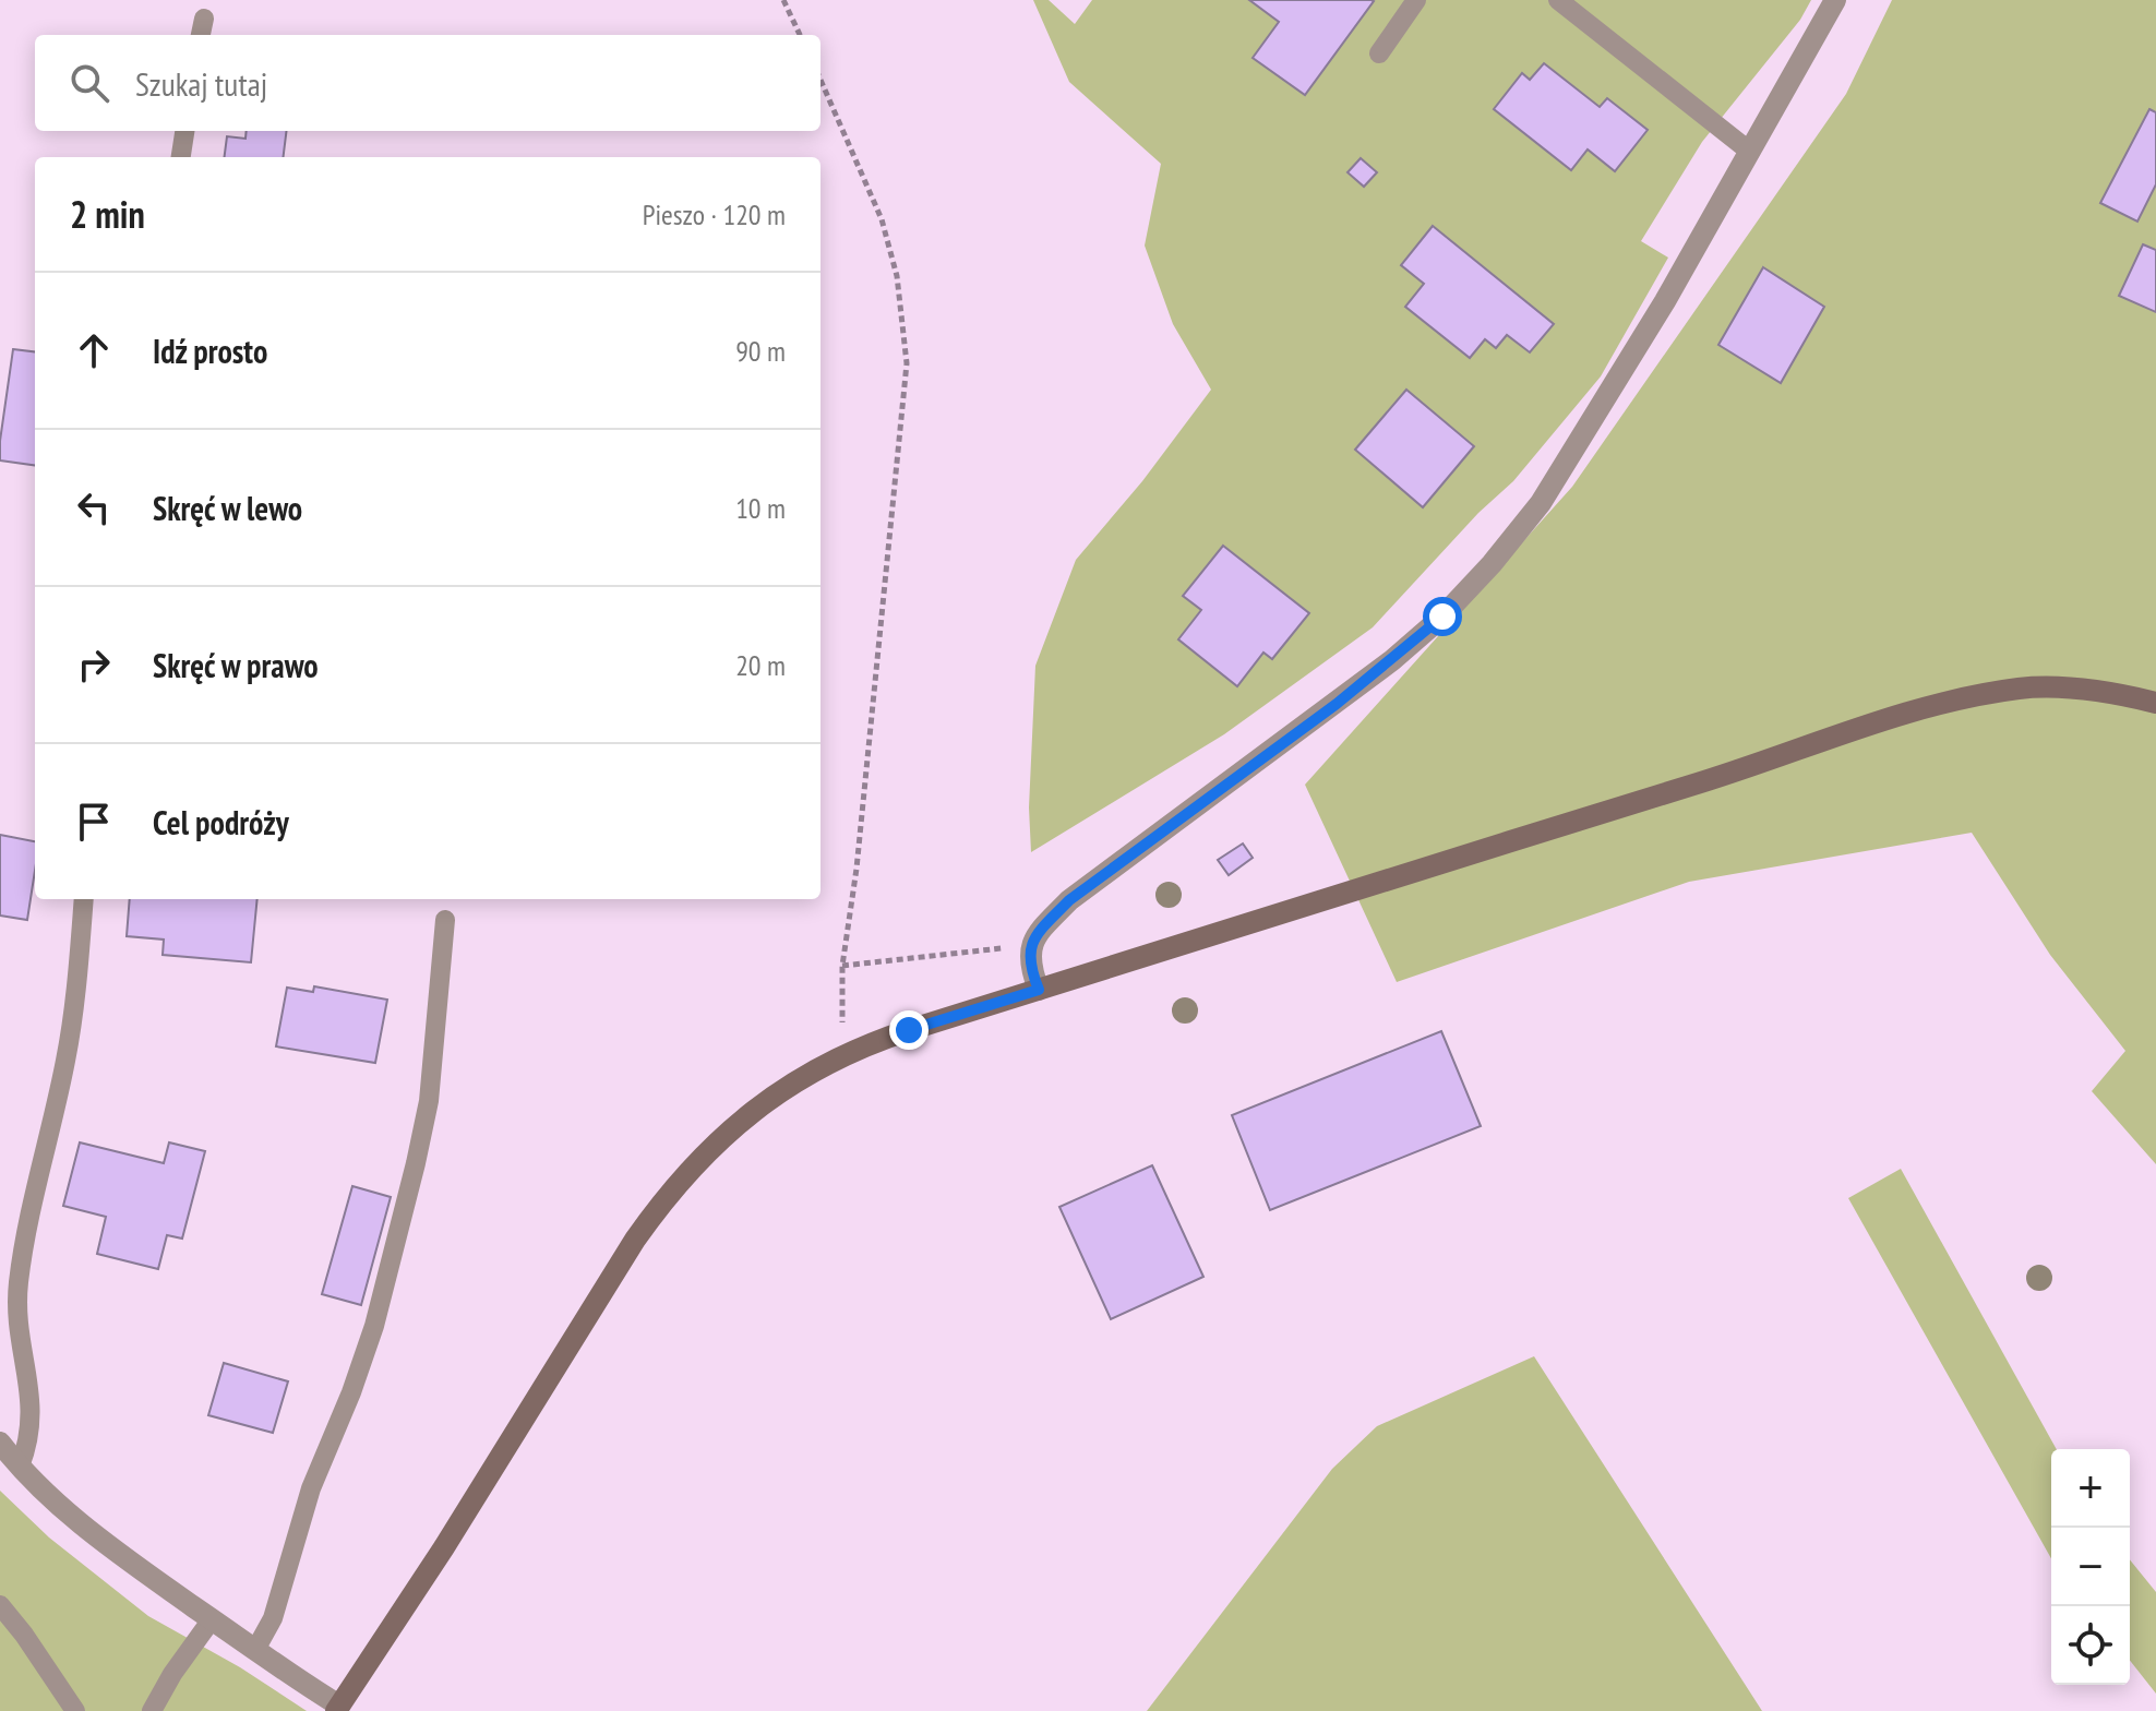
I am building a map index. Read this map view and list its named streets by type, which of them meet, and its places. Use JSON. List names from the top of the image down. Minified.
{"page":{"search":"Szukaj tutaj","heading":["2 min","Pieszo · 120 m"],"list":[["Idź prosto","90 m"],["Skręć w lewo","10 m"],["Skręć w prawo","20 m"],"Cel podróży"],"map_buttons":["+","−"]}}
